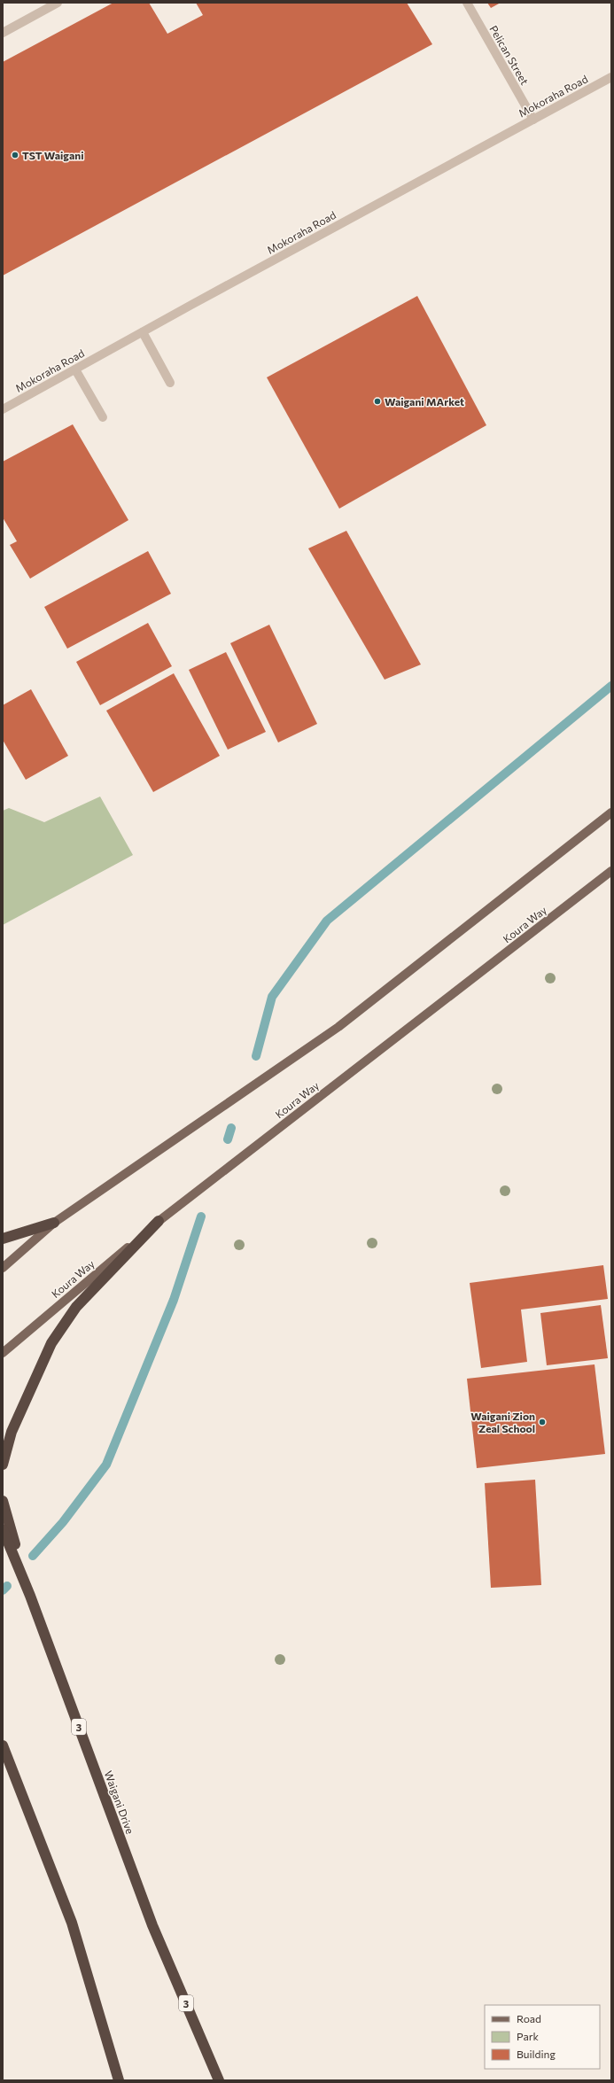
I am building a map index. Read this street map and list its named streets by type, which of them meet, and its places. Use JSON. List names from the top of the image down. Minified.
{"streets":{"highway":["3","Waigani Drive"],"main road":["Koura Way"],"street":["Pelican Street","Mokoraha Road"]},"crossings":[["Pelican Street","Mokoraha Road"]],"places":["TST Waigani","Waigani MArket","Waigani Zion Zeal School"],"legend":["Road","Park","Building"]}
